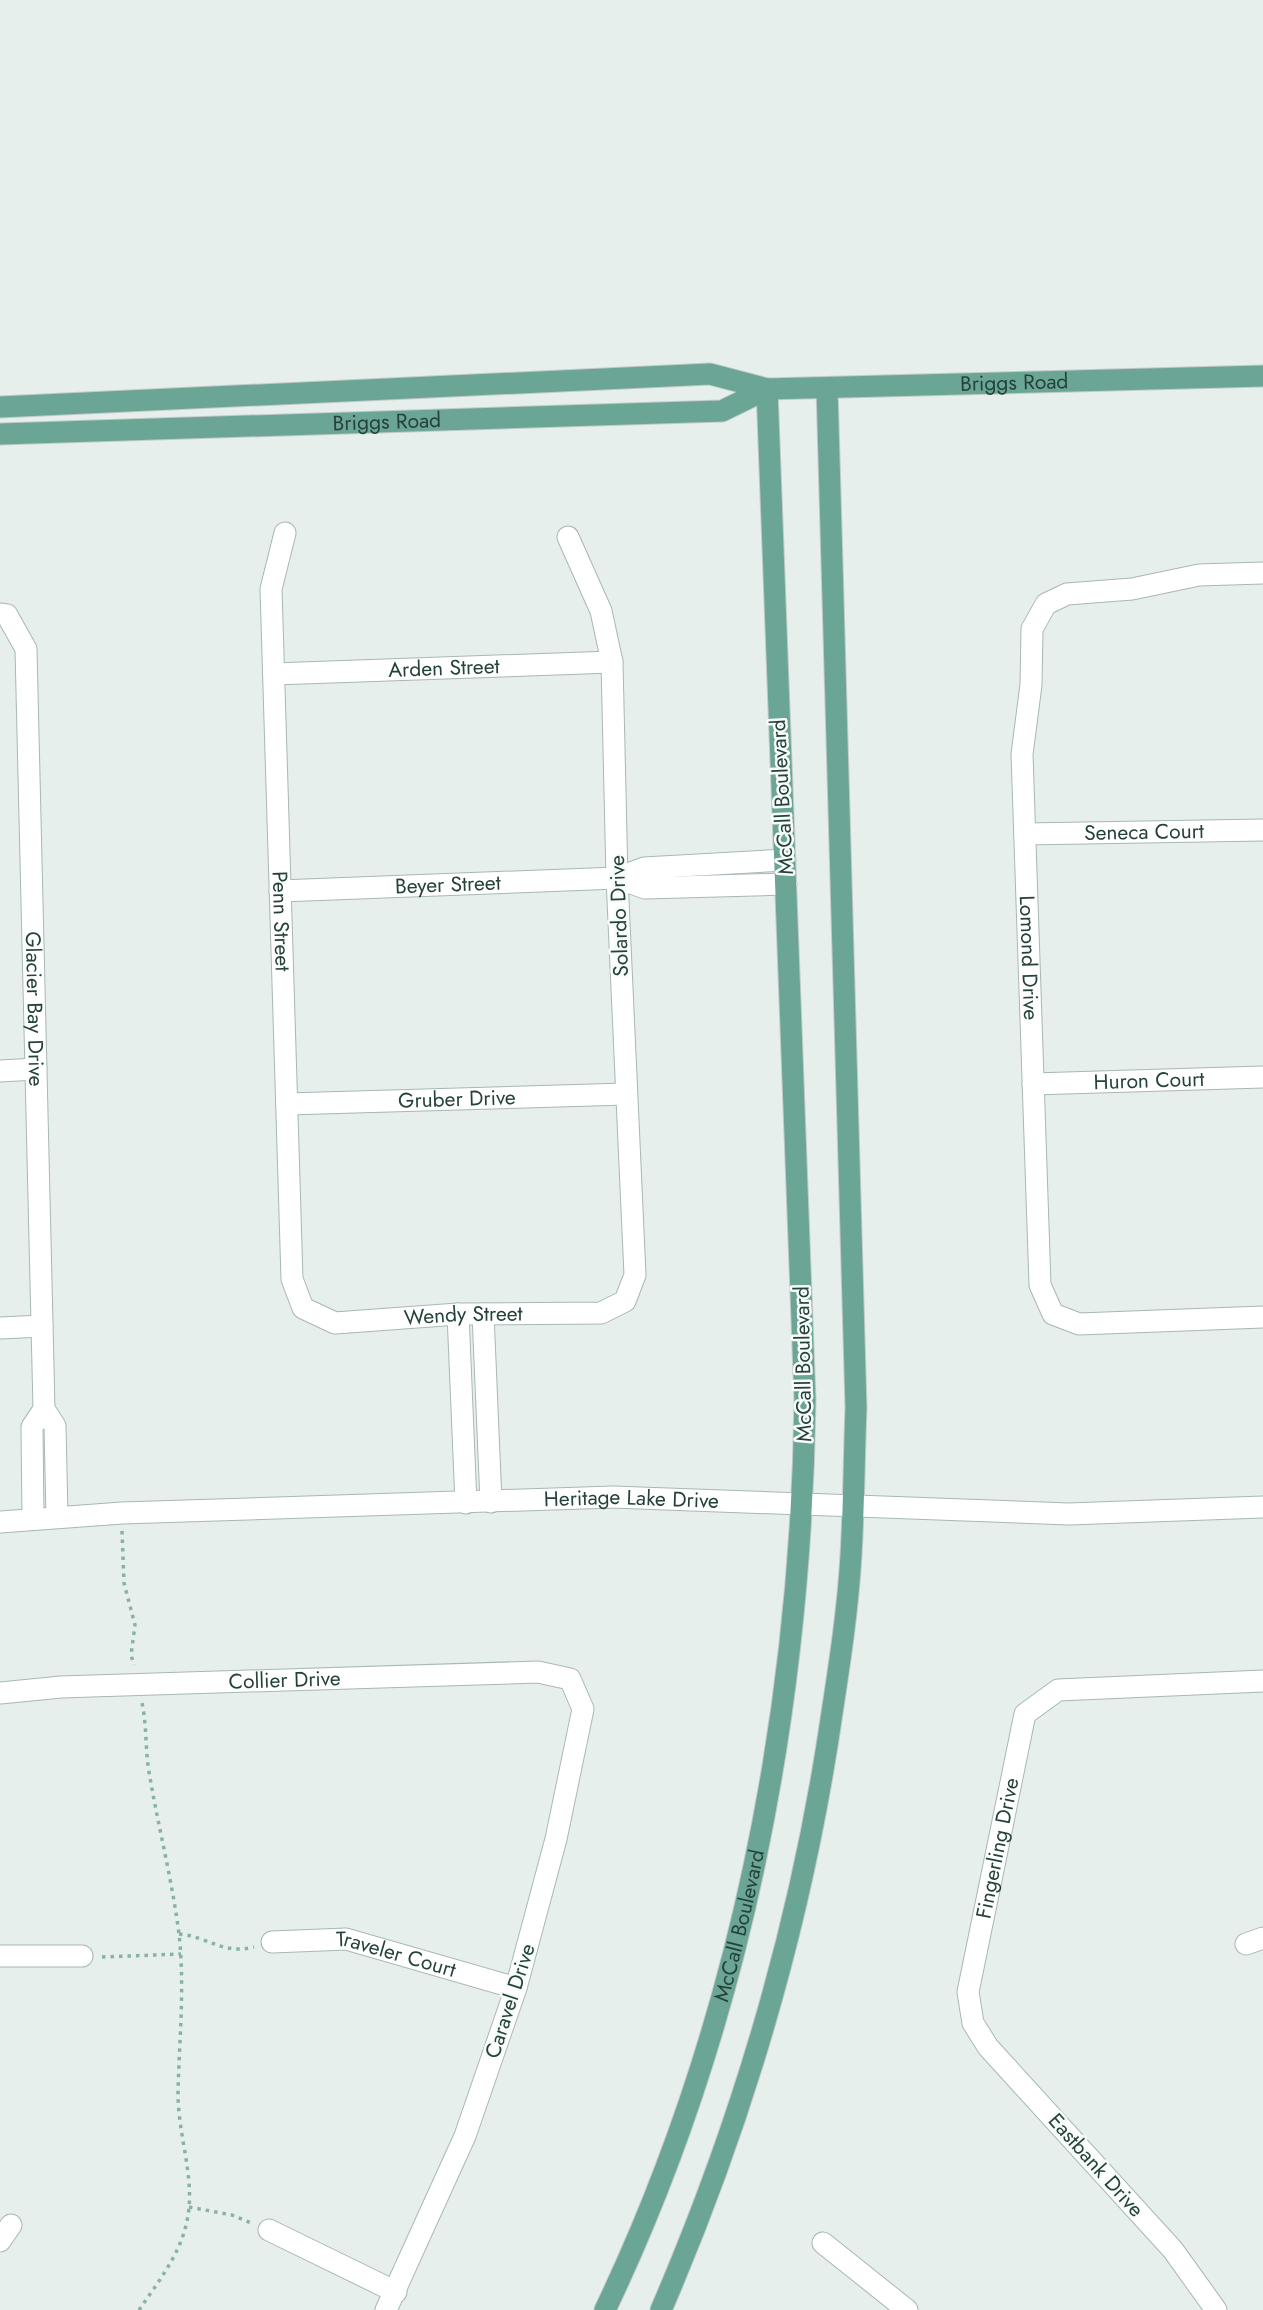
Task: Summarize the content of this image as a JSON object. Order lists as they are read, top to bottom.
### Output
{
  "streets": {
    "main road": ["Briggs Road", "McCall Boulevard"],
    "street": [
      "Arden Street",
      "Seneca Court",
      "Beyer Street",
      "Solardo Drive",
      "Penn Street",
      "Lomond Drive",
      "Glacier Bay Drive",
      "Huron Court",
      "Gruber Drive",
      "Wendy Street",
      "Heritage Lake Drive",
      "Collier Drive",
      "Fingerling Drive",
      "Traveler Court",
      "Caravel Drive",
      "Eastbank Drive"
    ]
  },
  "crossings": [
    ["Briggs Road", "McCall Boulevard"],
    ["Arden Street", "Solardo Drive"],
    ["Arden Street", "Penn Street"],
    ["McCall Boulevard", "Beyer Street"],
    ["McCall Boulevard", "Heritage Lake Drive"],
    ["Seneca Court", "Lomond Drive"],
    ["Beyer Street", "Solardo Drive"],
    ["Beyer Street", "Penn Street"],
    ["Solardo Drive", "Gruber Drive"],
    ["Solardo Drive", "Wendy Street"],
    ["Penn Street", "Gruber Drive"],
    ["Penn Street", "Wendy Street"],
    ["Lomond Drive", "Huron Court"],
    ["Glacier Bay Drive", "Heritage Lake Drive"],
    ["Collier Drive", "Caravel Drive"],
    ["Fingerling Drive", "Eastbank Drive"],
    ["Traveler Court", "Caravel Drive"]
  ]
}
